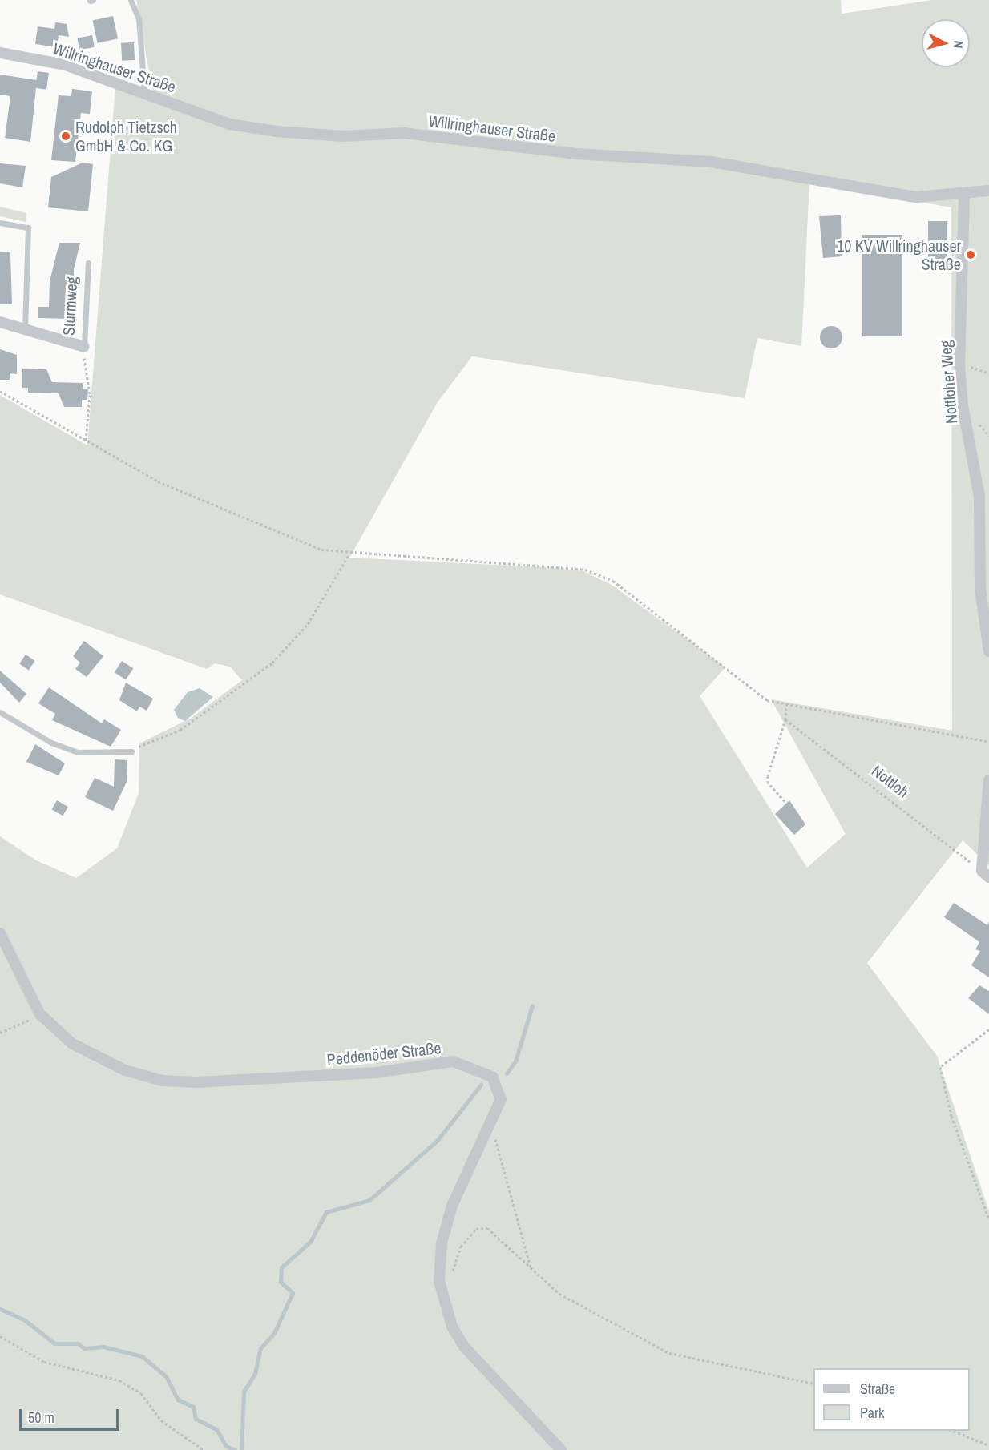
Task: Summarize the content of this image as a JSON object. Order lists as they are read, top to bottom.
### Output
{
  "streets": {
    "street": [
      "Willringhauser Straße",
      "Sturmweg",
      "Nottloher Weg",
      "Peddenöder Straße"
    ],
    "path": ["Nottloh"]
  },
  "crossings": [
    ["Willringhauser Straße", "Nottloher Weg"]
  ],
  "places": ["Rudolph Tietzsch GmbH & Co. KG", "10 KV Willringhauser Straße"],
  "legend": ["Straße", "Park"],
  "scale_bar": "50 m",
  "north": "right"
}
